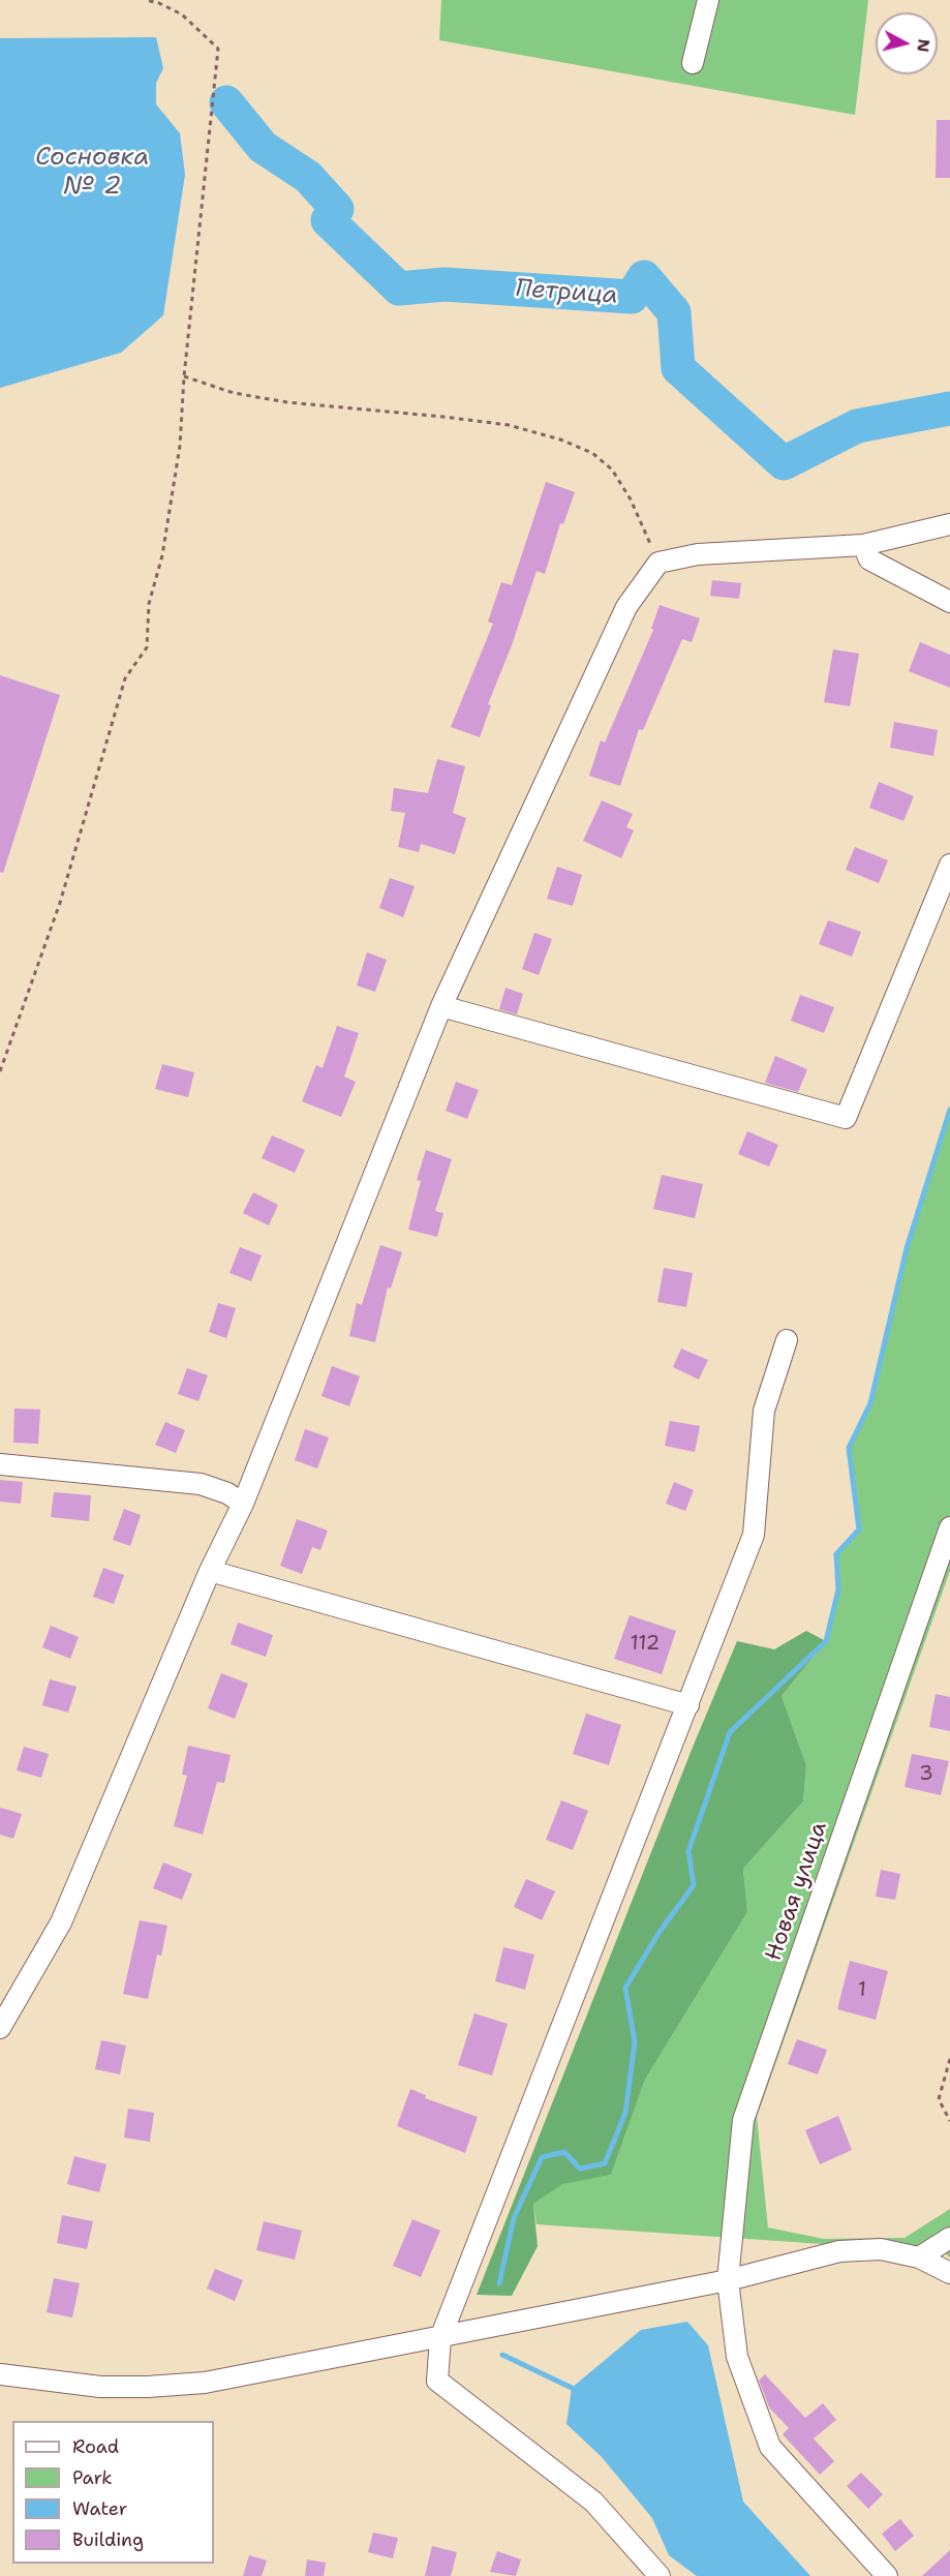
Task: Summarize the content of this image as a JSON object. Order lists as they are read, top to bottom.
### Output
{
  "streets": {
    "street": ["Новая улица"]
  },
  "water": ["Сосновка № 2", "Петрица"],
  "house_numbers": ["112", "3", "1"],
  "legend": [
    "Road",
    "Park",
    "Water",
    "Building"
  ],
  "north": "right"
}
